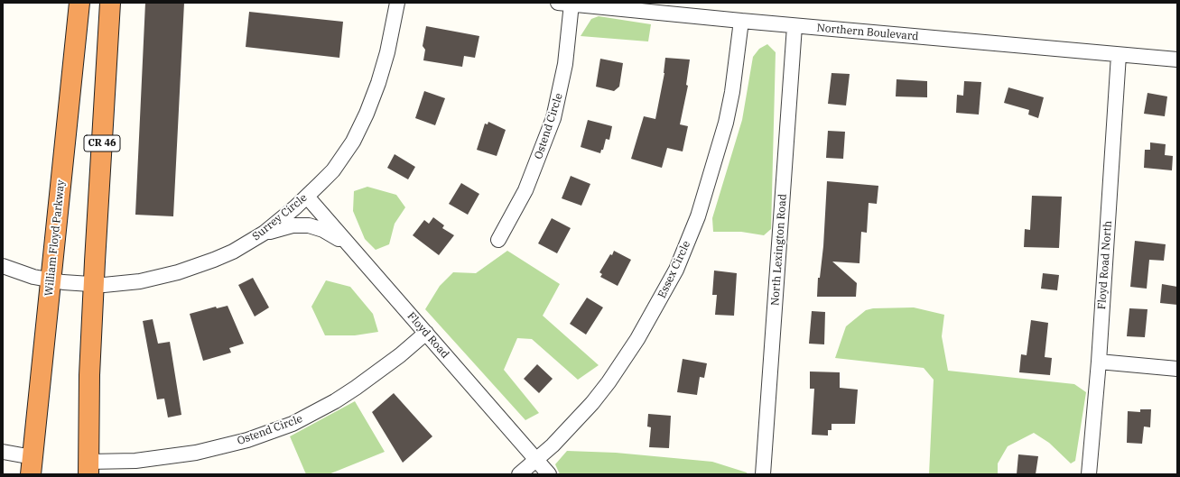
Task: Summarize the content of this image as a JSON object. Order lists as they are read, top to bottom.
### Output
{
  "streets": {
    "highway": ["CR 46", "William Floyd Parkway"],
    "street": [
      "Northern Boulevard",
      "Ostend Circle",
      "Surrey Circle",
      "North Lexington Road",
      "Floyd Road North",
      "Essex Circle",
      "Floyd Road"
    ]
  },
  "crossings": [
    ["Northern Boulevard", "Ostend Circle"],
    ["Northern Boulevard", "North Lexington Road"],
    ["Northern Boulevard", "Floyd Road North"],
    ["Northern Boulevard", "Essex Circle"],
    ["Ostend Circle", "CR 46"],
    ["Ostend Circle", "Floyd Road"],
    ["CR 46", "Surrey Circle"],
    ["Surrey Circle", "William Floyd Parkway"],
    ["Surrey Circle", "Floyd Road"],
    ["Essex Circle", "Floyd Road"]
  ]
}
